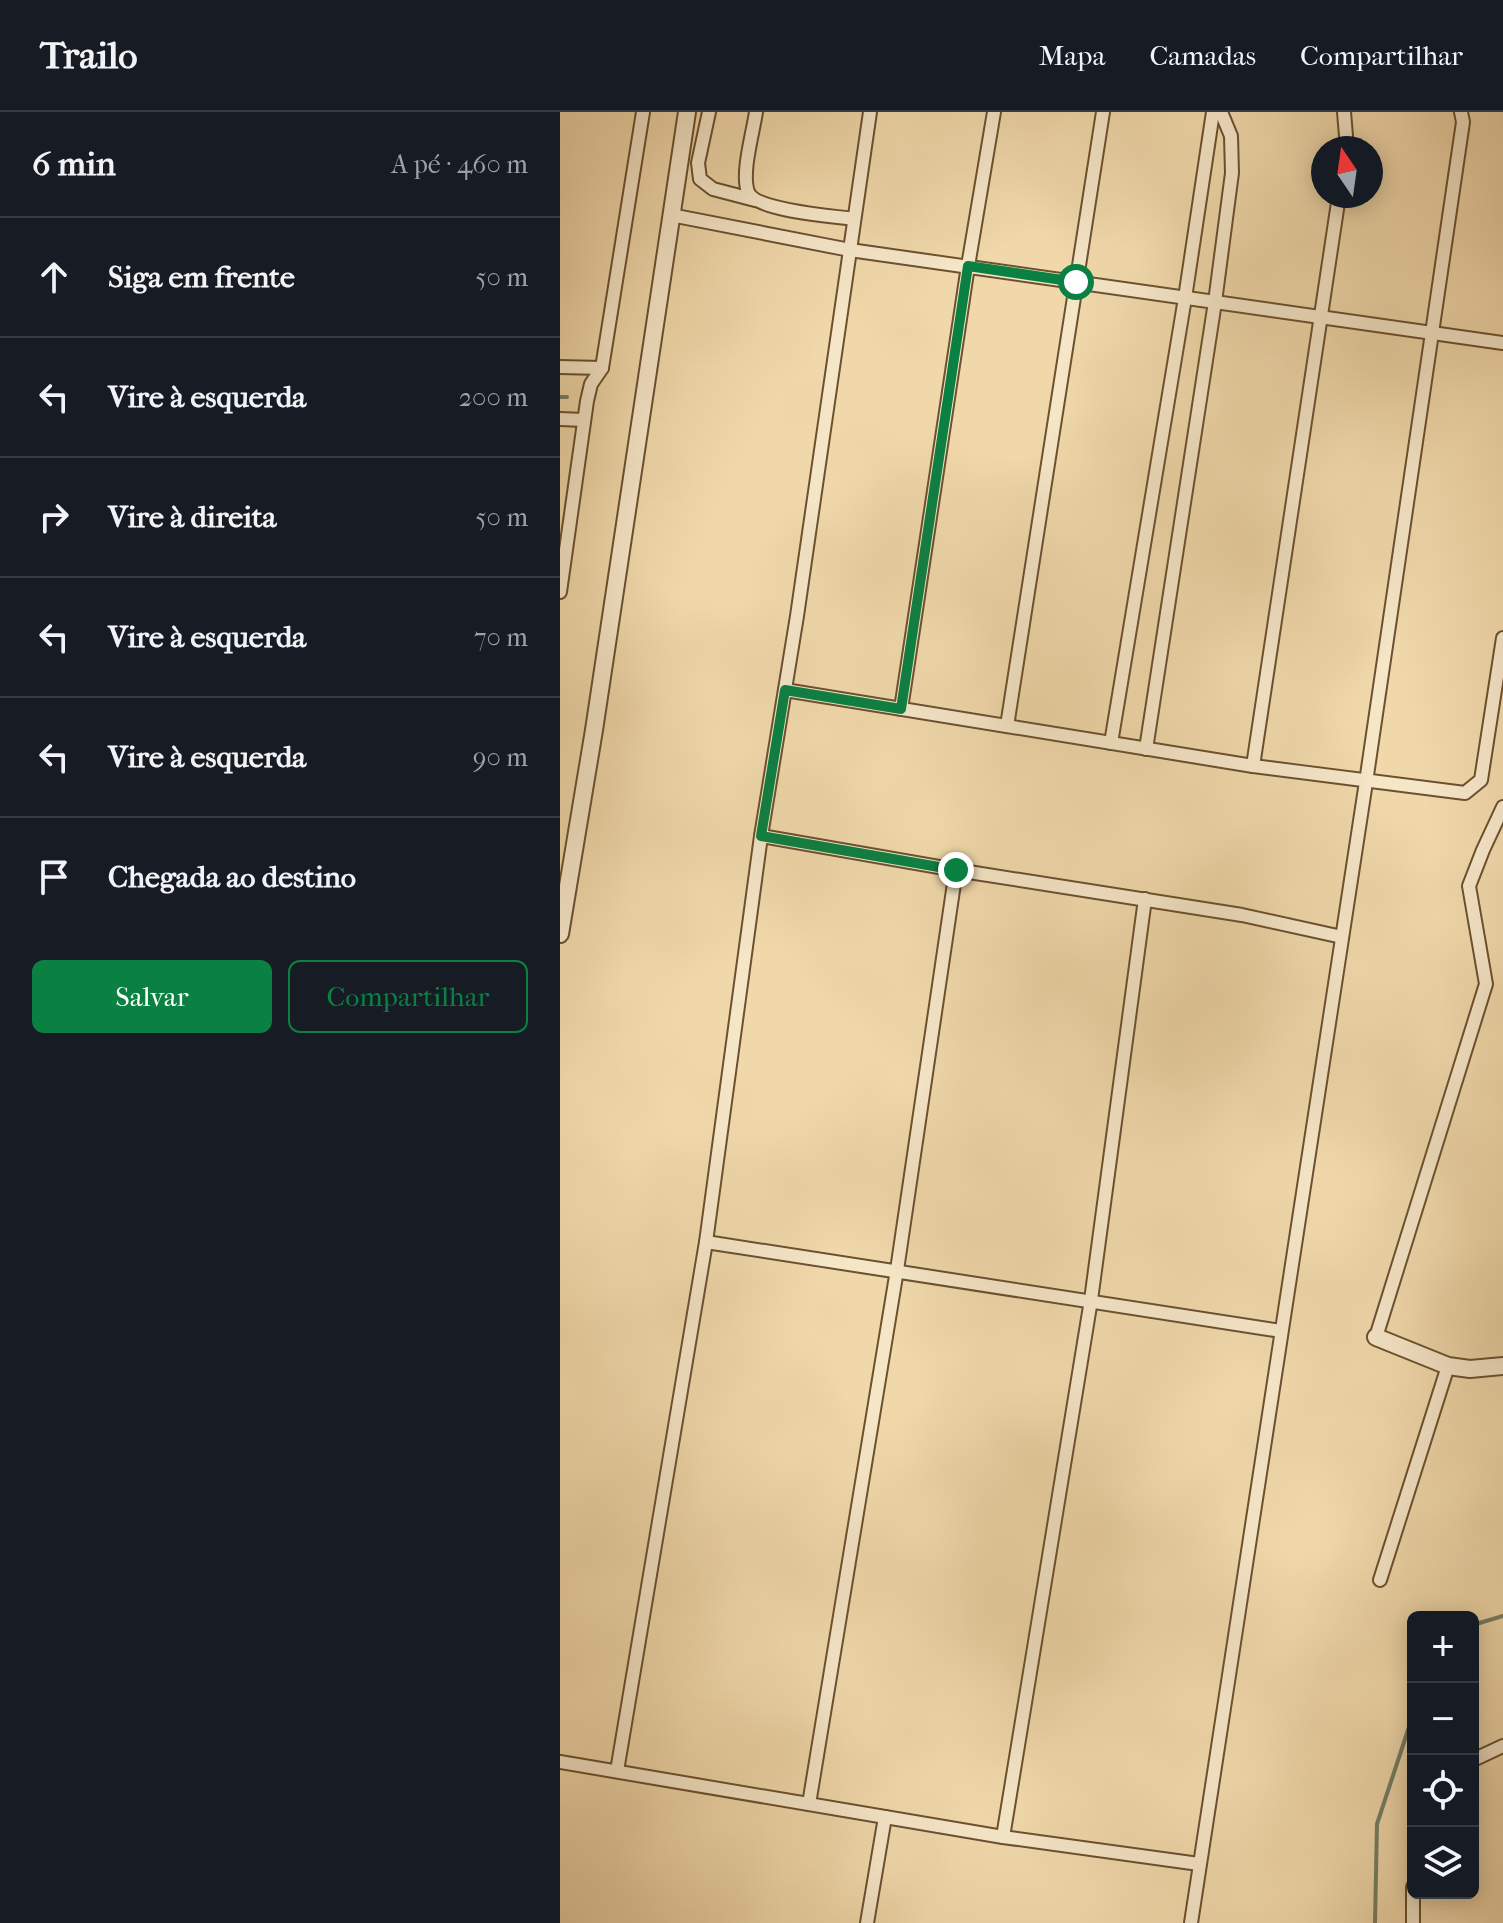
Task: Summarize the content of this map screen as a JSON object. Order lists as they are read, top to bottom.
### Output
{
  "north": "top",
  "page": {
    "header": "Trailo",
    "nav": ["Mapa", "Camadas", "Compartilhar"],
    "heading": ["6 min", "A pé · 460 m"],
    "list": [
      ["Siga em frente", "50 m"],
      ["Vire à esquerda", "200 m"],
      ["Vire à direita", "50 m"],
      ["Vire à esquerda", "70 m"],
      ["Vire à esquerda", "90 m"],
      "Chegada ao destino"
    ],
    "buttons": ["Salvar", "Compartilhar"],
    "map_buttons": ["+", "−"]
  }
}
